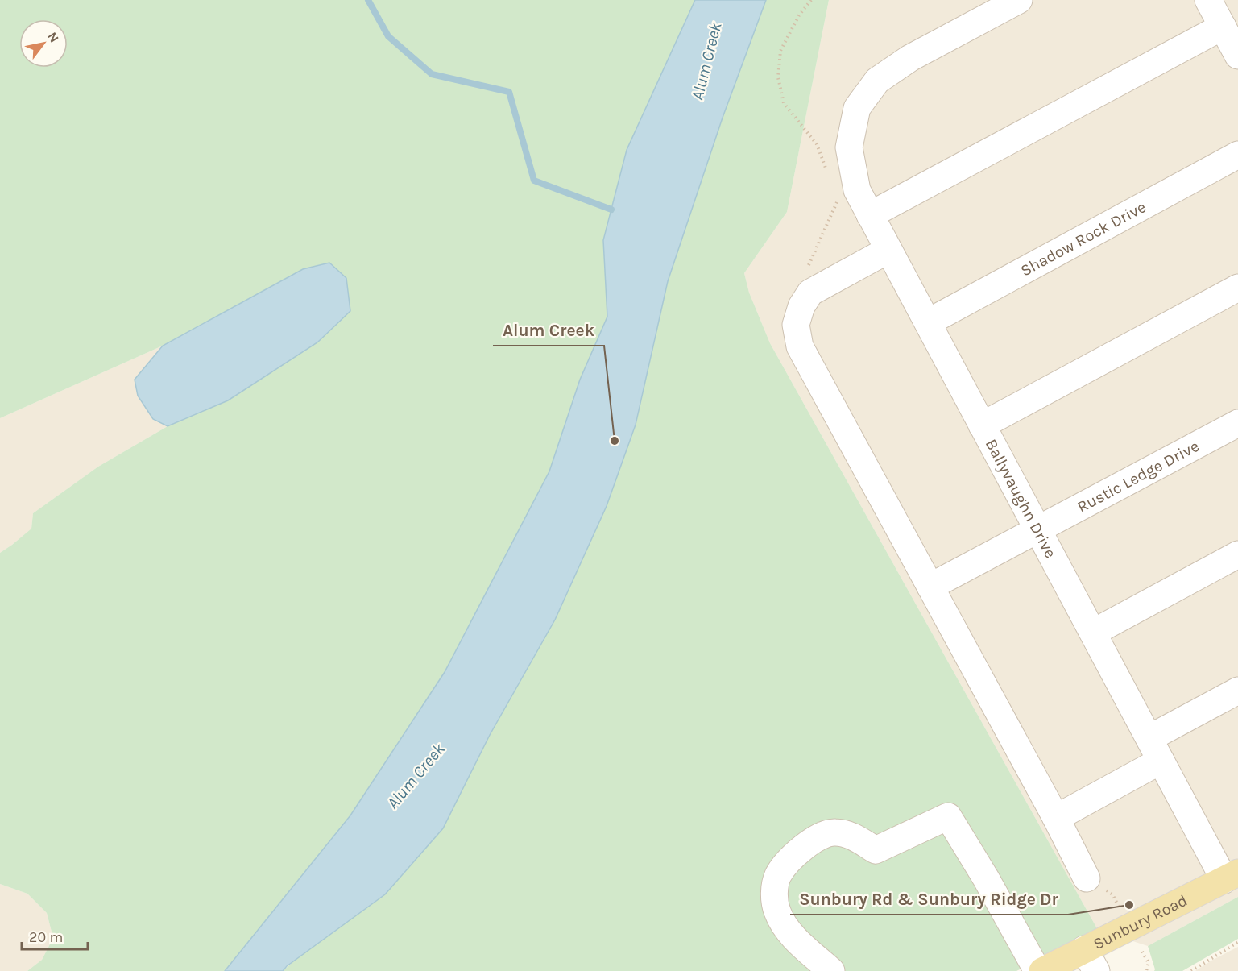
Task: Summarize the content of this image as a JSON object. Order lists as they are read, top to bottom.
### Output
{
  "streets": {
    "main road": ["Sunbury Road"],
    "street": ["Shadow Rock Drive", "Rustic Ledge Drive", "Ballyvaughn Drive"]
  },
  "crossings": [
    ["Shadow Rock Drive", "Ballyvaughn Drive"],
    ["Rustic Ledge Drive", "Ballyvaughn Drive"],
    ["Ballyvaughn Drive", "Sunbury Road"]
  ],
  "water": ["Alum Creek"],
  "places": ["Alum Creek", "Sunbury Rd & Sunbury Ridge Dr"],
  "scale_bar": "20 m",
  "north": "top right"
}
